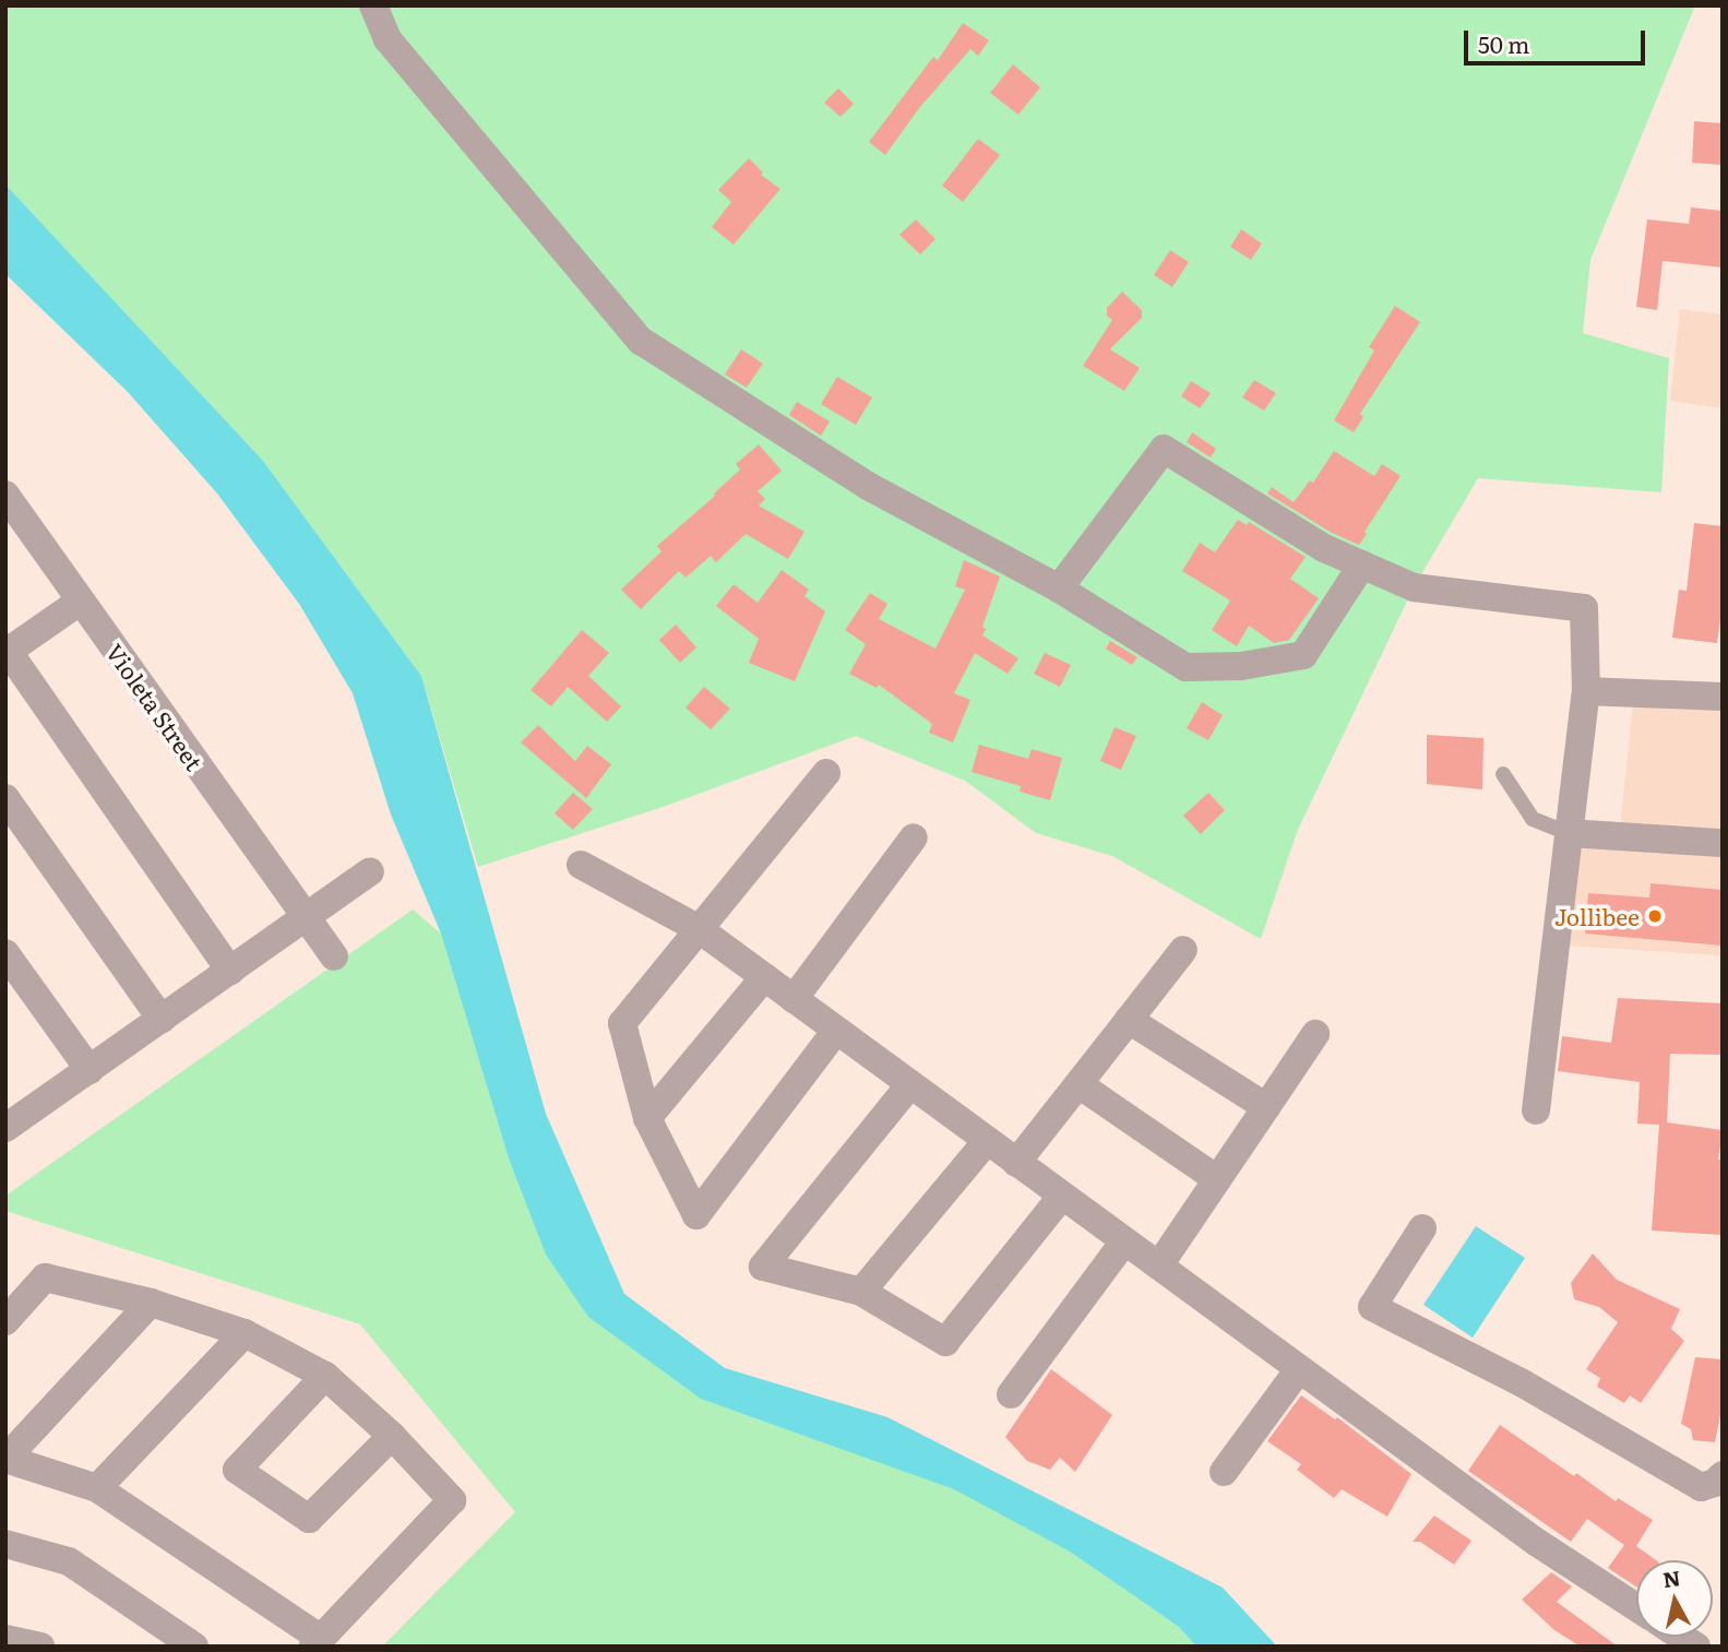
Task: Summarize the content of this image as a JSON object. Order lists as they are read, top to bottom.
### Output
{
  "streets": {
    "street": ["Violeta Street"]
  },
  "places": ["Jollibee"],
  "scale_bar": "50 m",
  "north": "top"
}
